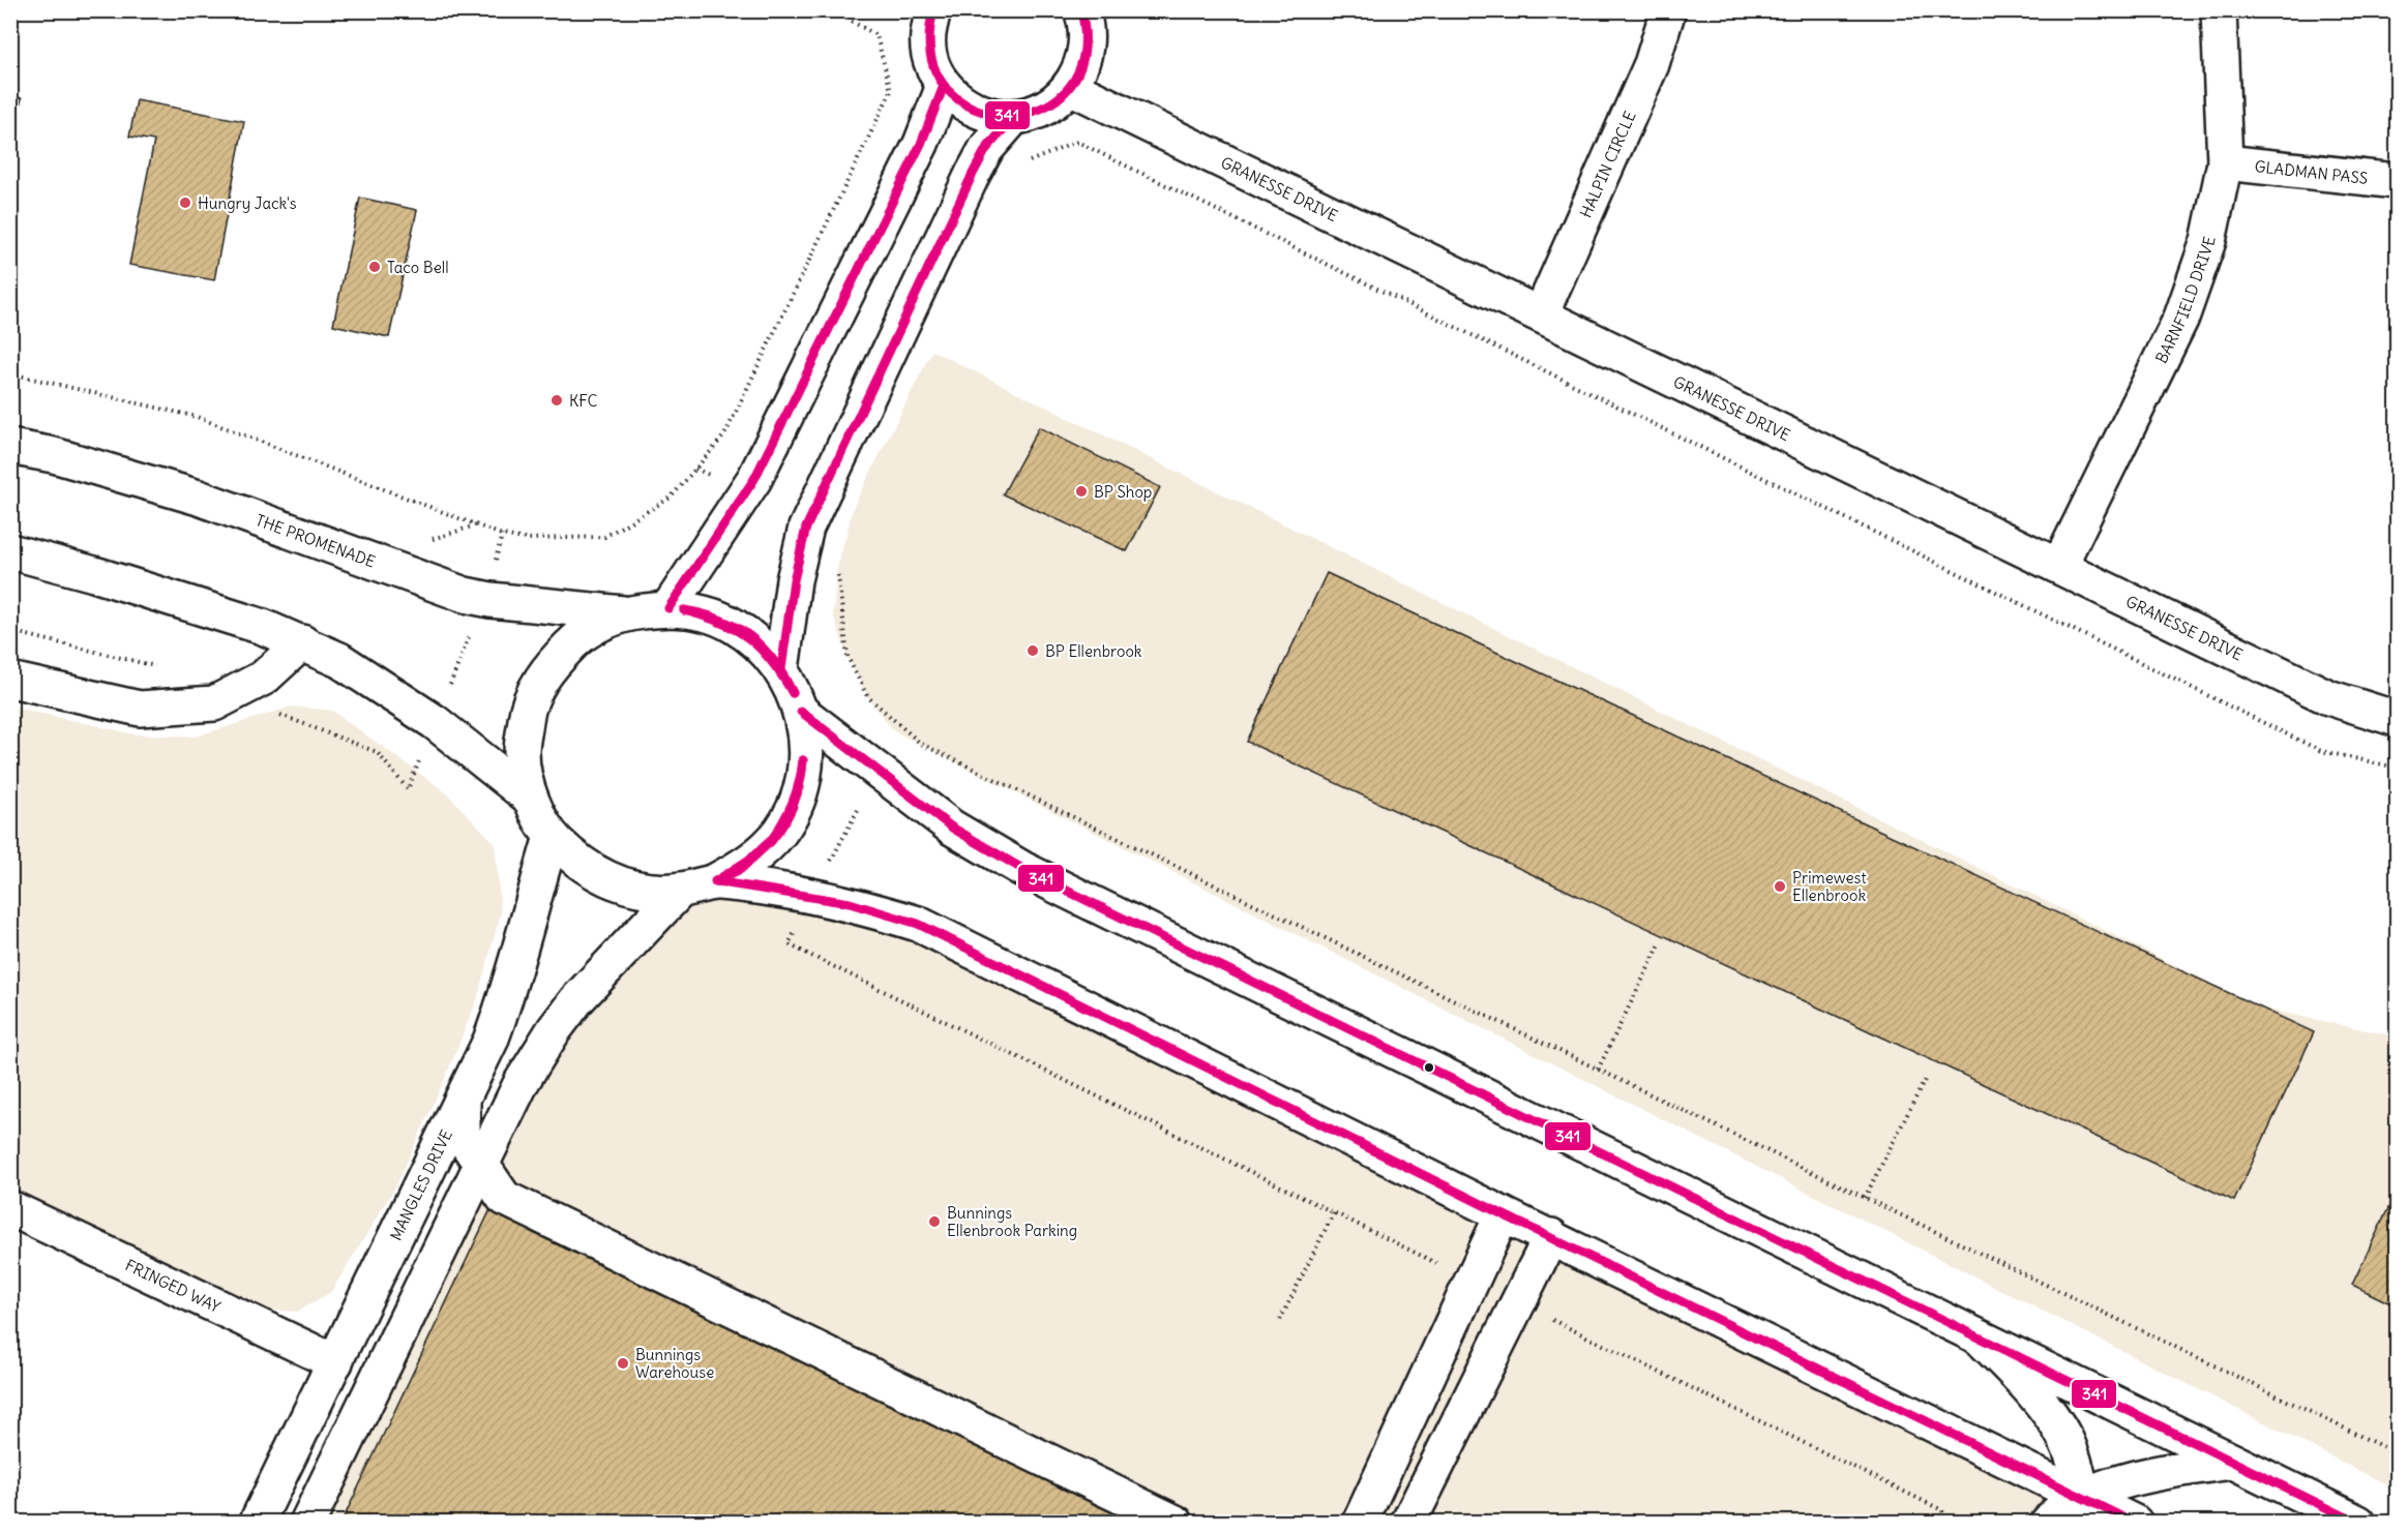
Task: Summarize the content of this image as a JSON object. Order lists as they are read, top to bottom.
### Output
{
  "streets": {
    "street": [
      "HALPIN CIRCLE",
      "GLADMAN PASS",
      "GRANESSE DRIVE",
      "BARNFIELD DRIVE",
      "THE PROMENADE",
      "MANGLES DRIVE",
      "FRINGED WAY"
    ]
  },
  "crossings": [
    ["HALPIN CIRCLE", "GRANESSE DRIVE"],
    ["GLADMAN PASS", "BARNFIELD DRIVE"],
    ["GRANESSE DRIVE", "BARNFIELD DRIVE"],
    ["MANGLES DRIVE", "FRINGED WAY"]
  ],
  "places": [
    "Hungry Jack's",
    "Taco Bell",
    "KFC",
    "BP Shop",
    "BP Ellenbrook",
    "Primewest Ellenbrook",
    "Bunnings Ellenbrook Parking",
    "Bunnings Warehouse"
  ],
  "lines": ["transit line 341"]
}
